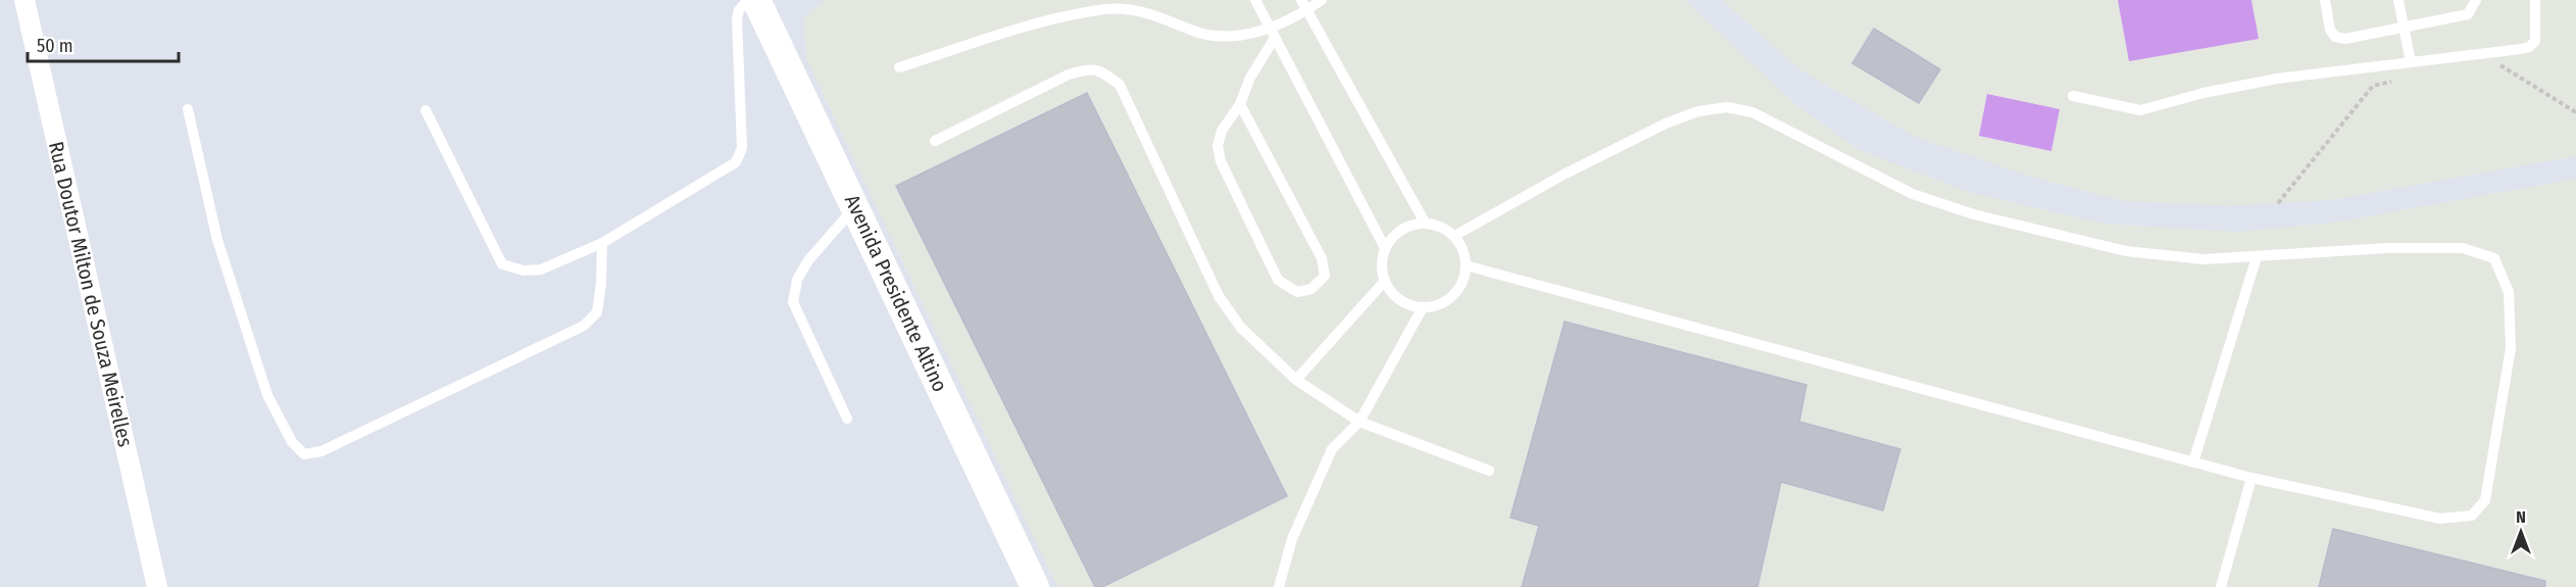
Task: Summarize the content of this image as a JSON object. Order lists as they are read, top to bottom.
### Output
{
  "streets": {
    "main road": ["Avenida Presidente Altino"],
    "street": ["Rua Doutor Milton de Souza Meirelles"]
  },
  "scale_bar": "50 m",
  "north": "top"
}
